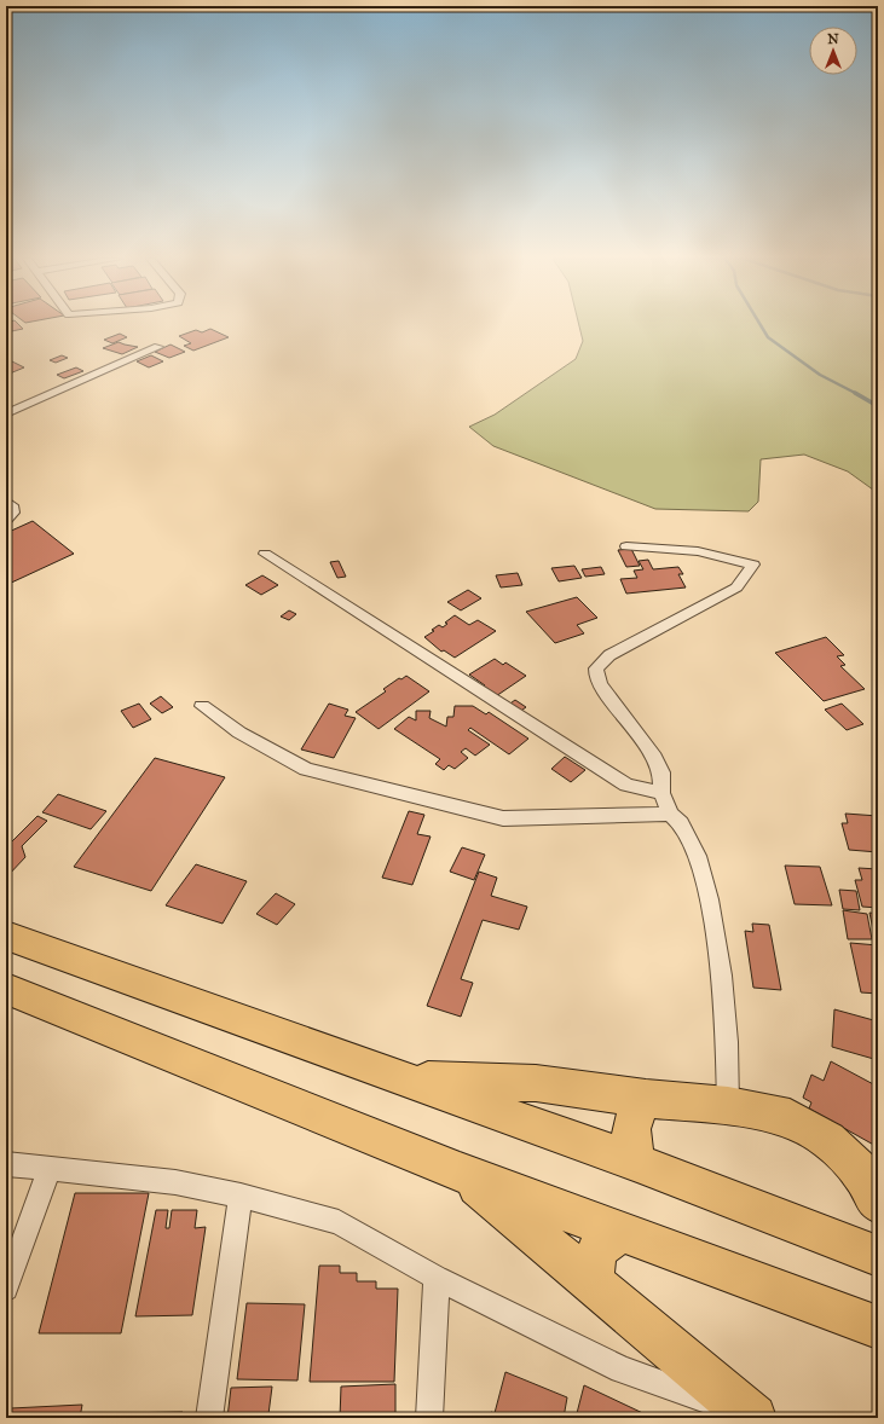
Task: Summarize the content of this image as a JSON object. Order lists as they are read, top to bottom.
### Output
{
  "north": "top"
}
